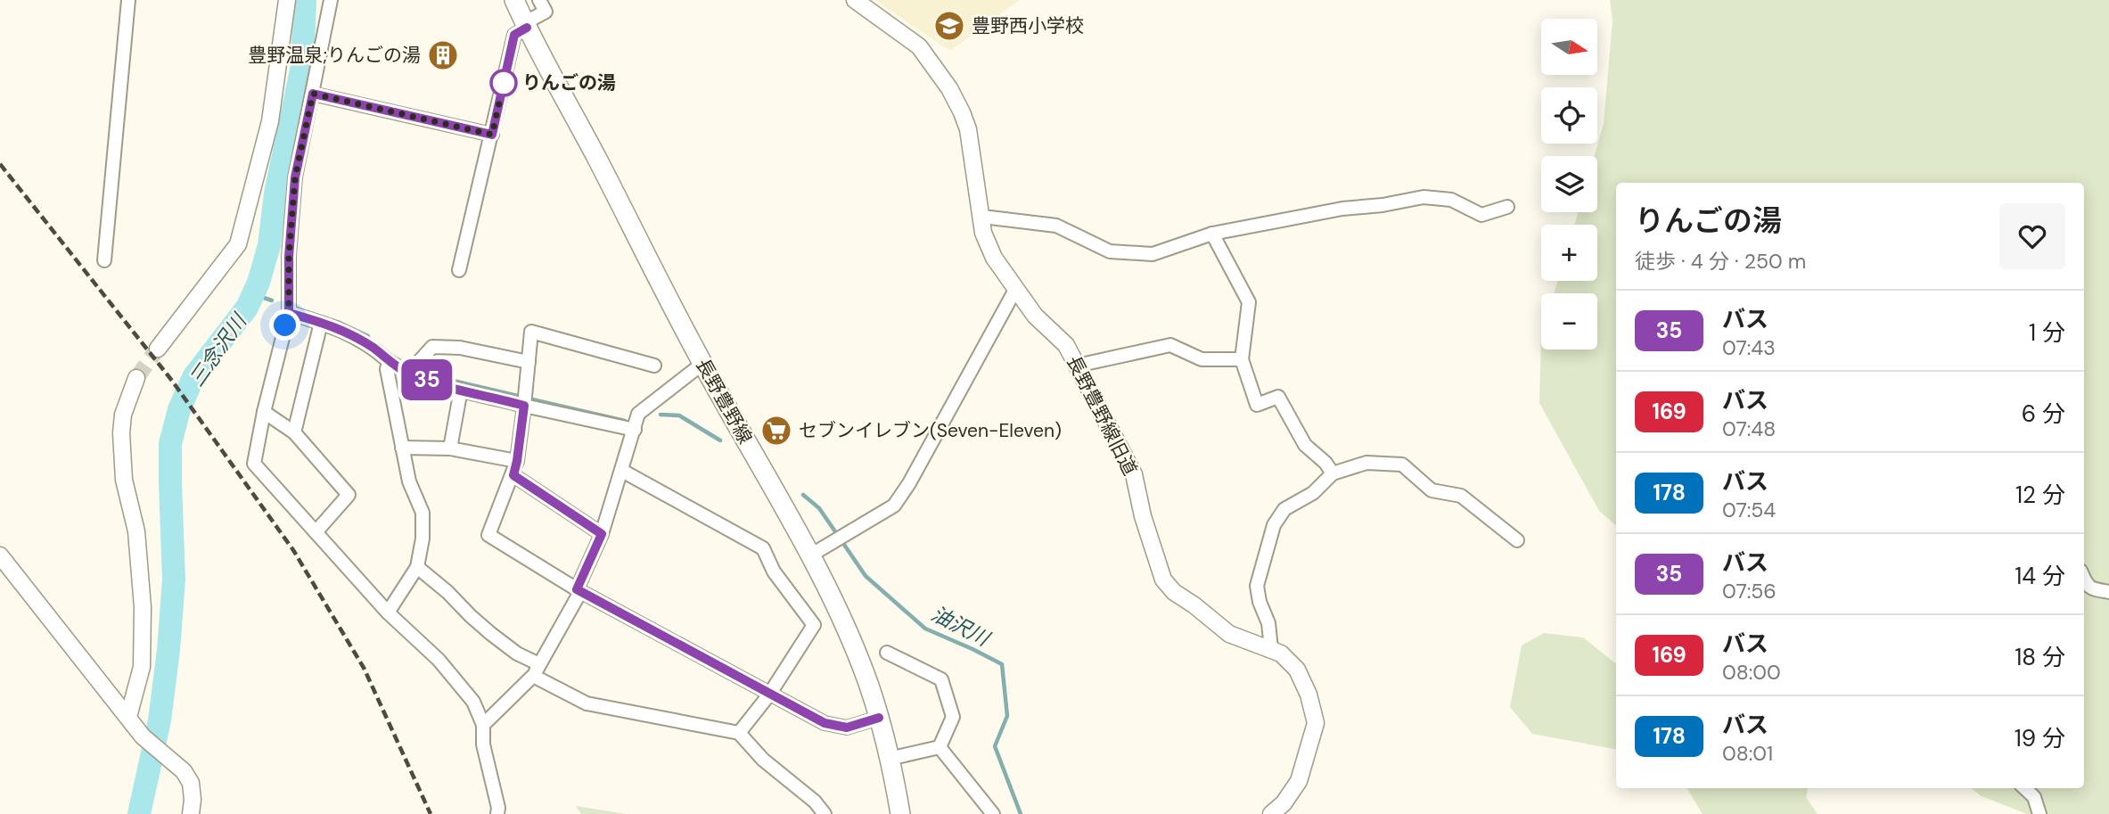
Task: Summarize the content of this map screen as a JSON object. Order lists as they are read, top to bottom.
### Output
{
  "streets": {
    "main road": ["長野豊野線"],
    "street": ["長野豊野線旧道"]
  },
  "water": ["三念沢川", "油沢川"],
  "places": {
    "school or university": ["豊野西小学校"],
    "building": ["豊野温泉;りんごの湯"],
    "other": ["りんごの湯"],
    "supermarket": ["セブンイレブン(Seven-Eleven)"]
  },
  "lines": ["bus line 35"],
  "north": "right",
  "page": {
    "on_map": "35",
    "map_buttons": ["+", "−"],
    "heading": ["りんごの湯", "徒歩 · 4 分 · 250 m"],
    "list": [
      {
        "mark": "35",
        "name": "バス",
        "note": "07:43",
        "value": "1 分"
      },
      {
        "mark": "169",
        "name": "バス",
        "note": "07:48",
        "value": "6 分"
      },
      {
        "mark": "178",
        "name": "バス",
        "note": "07:54",
        "value": "12 分"
      },
      {
        "mark": "35",
        "name": "バス",
        "note": "07:56",
        "value": "14 分"
      },
      {
        "mark": "169",
        "name": "バス",
        "note": "08:00",
        "value": "18 分"
      },
      {
        "mark": "178",
        "name": "バス",
        "note": "08:01",
        "value": "19 分"
      }
    ]
  }
}
